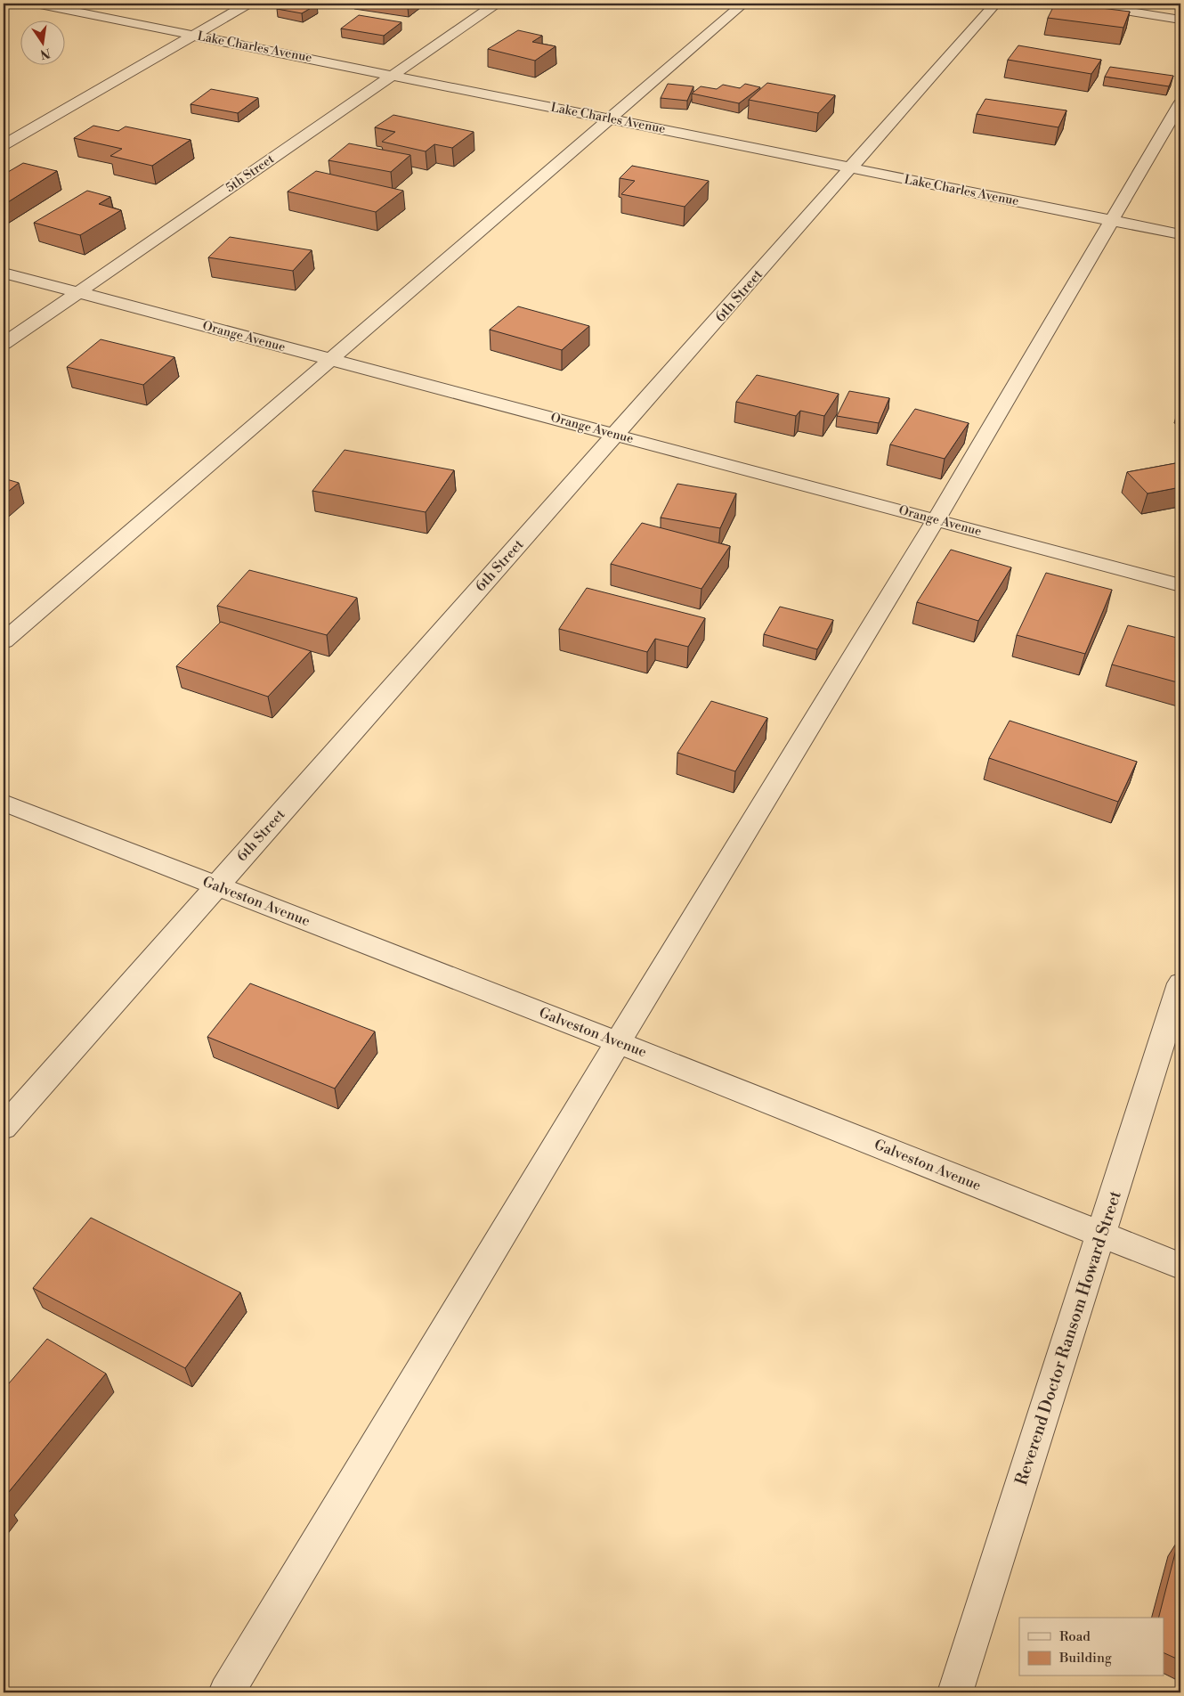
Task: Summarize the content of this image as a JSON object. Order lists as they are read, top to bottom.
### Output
{
  "streets": {
    "street": [
      "Lake Charles Avenue",
      "5th Street",
      "6th Street",
      "Orange Avenue",
      "Galveston Avenue",
      "Reverend Doctor Ransom Howard Street"
    ]
  },
  "crossings": [
    ["Lake Charles Avenue", "5th Street"],
    ["Lake Charles Avenue", "6th Street"],
    ["5th Street", "Orange Avenue"],
    ["6th Street", "Orange Avenue"],
    ["6th Street", "Galveston Avenue"],
    ["Galveston Avenue", "Reverend Doctor Ransom Howard Street"]
  ],
  "legend": ["Road", "Building"],
  "north": "bottom"
}
